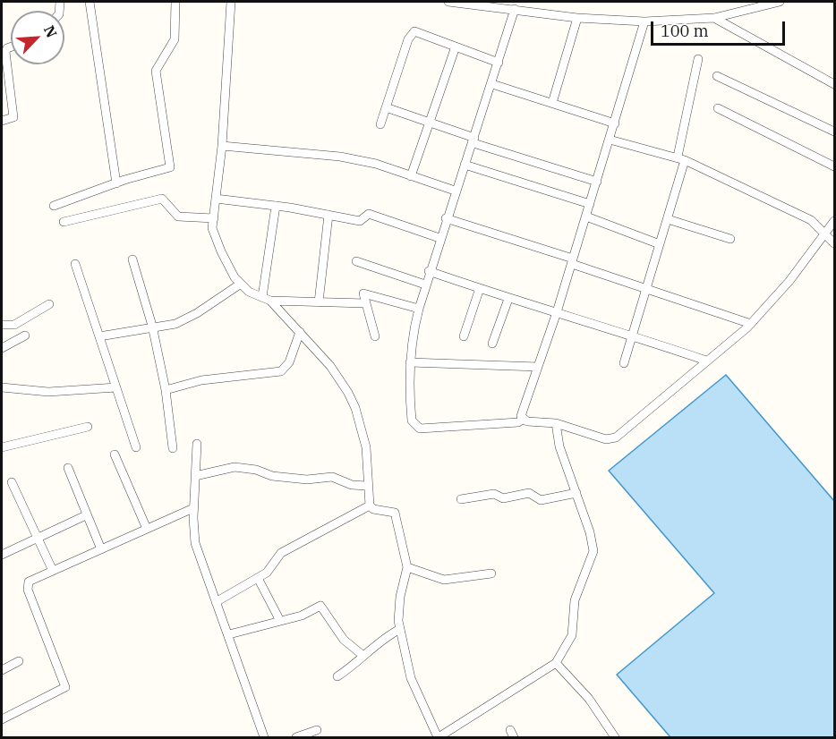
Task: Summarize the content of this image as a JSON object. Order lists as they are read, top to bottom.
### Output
{
  "scale_bar": "100 m",
  "north": "top right"
}
